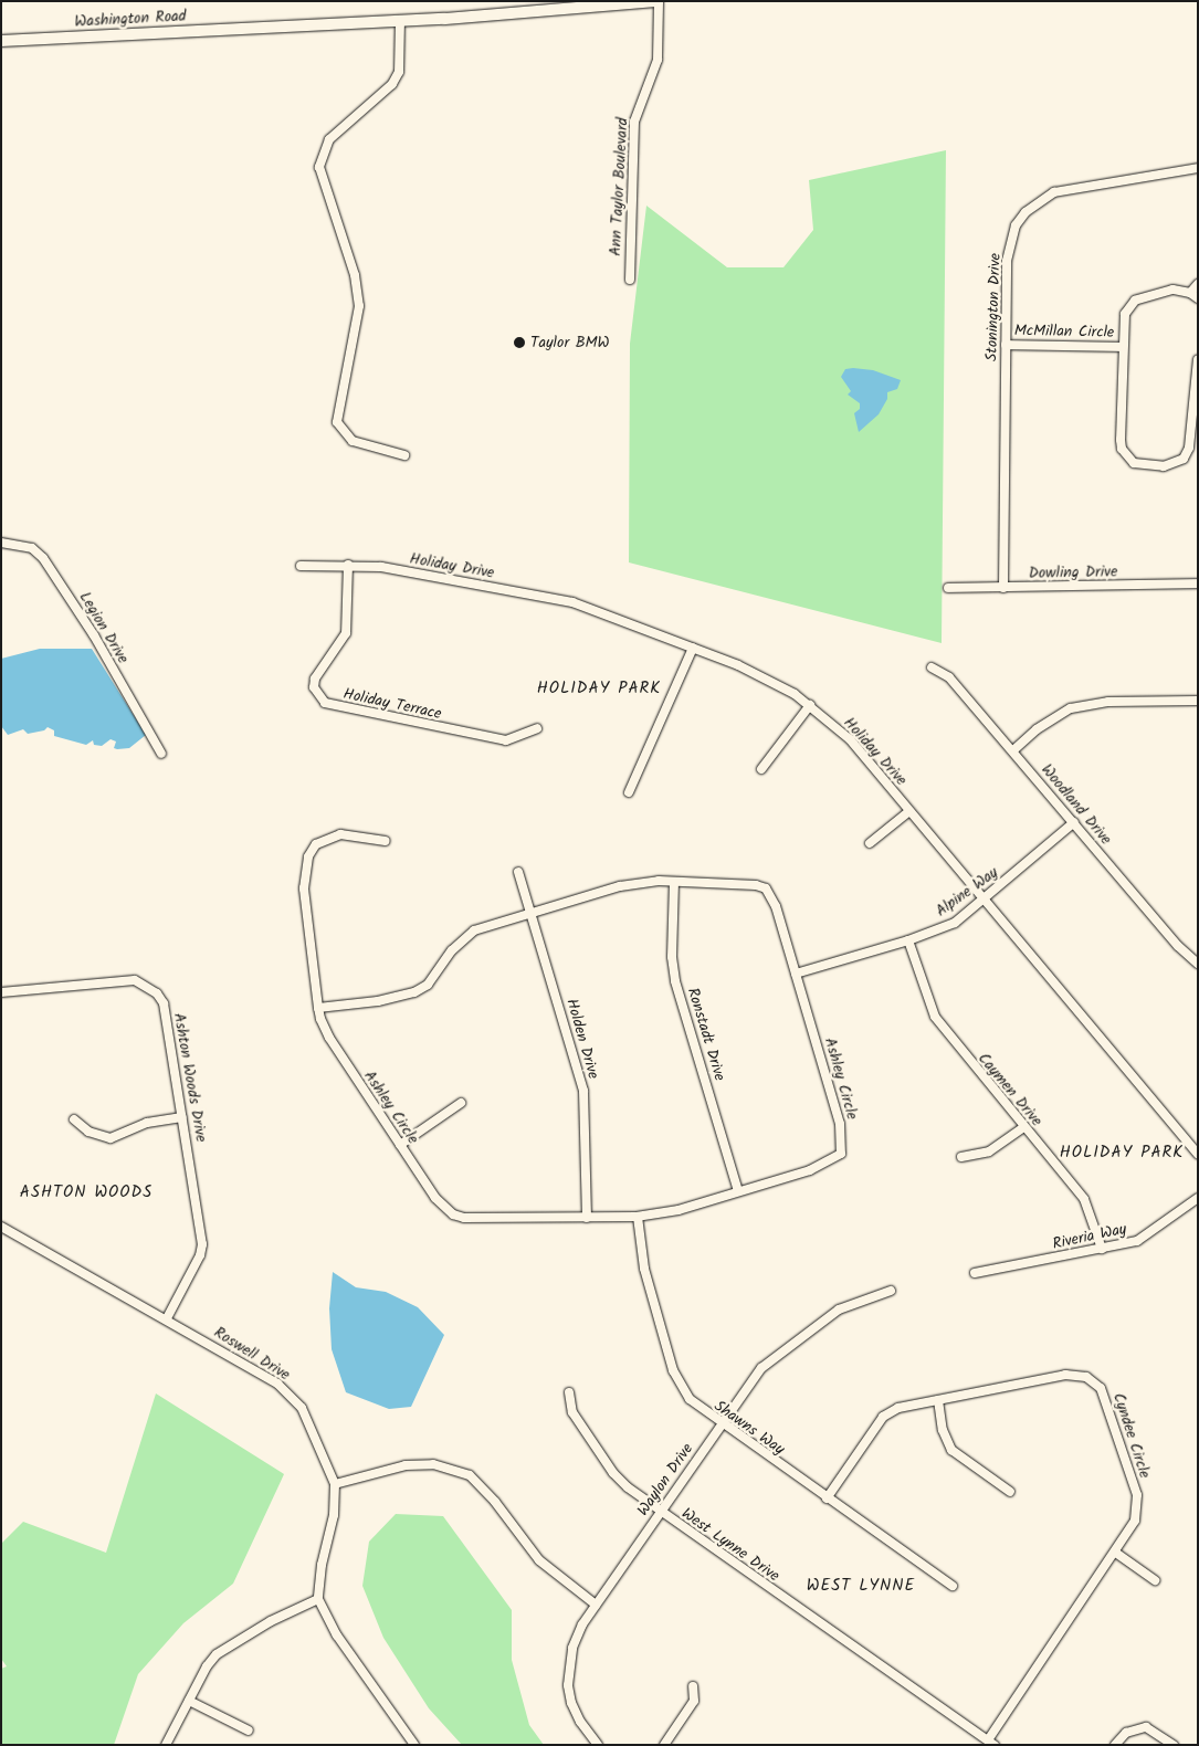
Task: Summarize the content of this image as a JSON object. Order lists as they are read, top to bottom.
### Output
{
  "streets": {
    "main road": ["Washington Road"],
    "street": [
      "Ann Taylor Boulevard",
      "Stonington Drive",
      "McMillan Circle",
      "Holiday Drive",
      "Dowling Drive",
      "Legion Drive",
      "Holiday Terrace",
      "Woodland Drive",
      "Alpine Way",
      "Ronstadt Drive",
      "Holden Drive",
      "Ashton Woods Drive",
      "Ashley Circle",
      "Caymen Drive",
      "Riveria Way",
      "Roswell Drive",
      "Shawns Way",
      "Cyndee Circle",
      "Waylon Drive",
      "West Lynne Drive"
    ]
  },
  "crossings": [
    ["Washington Road", "Ann Taylor Boulevard"],
    ["Stonington Drive", "McMillan Circle"],
    ["Stonington Drive", "Dowling Drive"],
    ["Holiday Drive", "Holiday Terrace"],
    ["Holiday Drive", "Alpine Way"],
    ["Woodland Drive", "Alpine Way"],
    ["Alpine Way", "Ashley Circle"],
    ["Alpine Way", "Caymen Drive"],
    ["Ronstadt Drive", "Ashley Circle"],
    ["Holden Drive", "Ashley Circle"],
    ["Ashton Woods Drive", "Roswell Drive"],
    ["Ashley Circle", "Shawns Way"],
    ["Caymen Drive", "Riveria Way"],
    ["Shawns Way", "Cyndee Circle"],
    ["Shawns Way", "Waylon Drive"],
    ["Cyndee Circle", "West Lynne Drive"],
    ["Waylon Drive", "West Lynne Drive"]
  ],
  "districts": [
    "HOLIDAY PARK",
    "HOLIDAY PARK",
    "ASHTON WOODS",
    "WEST LYNNE"
  ],
  "places": ["Taylor BMW"]
}
